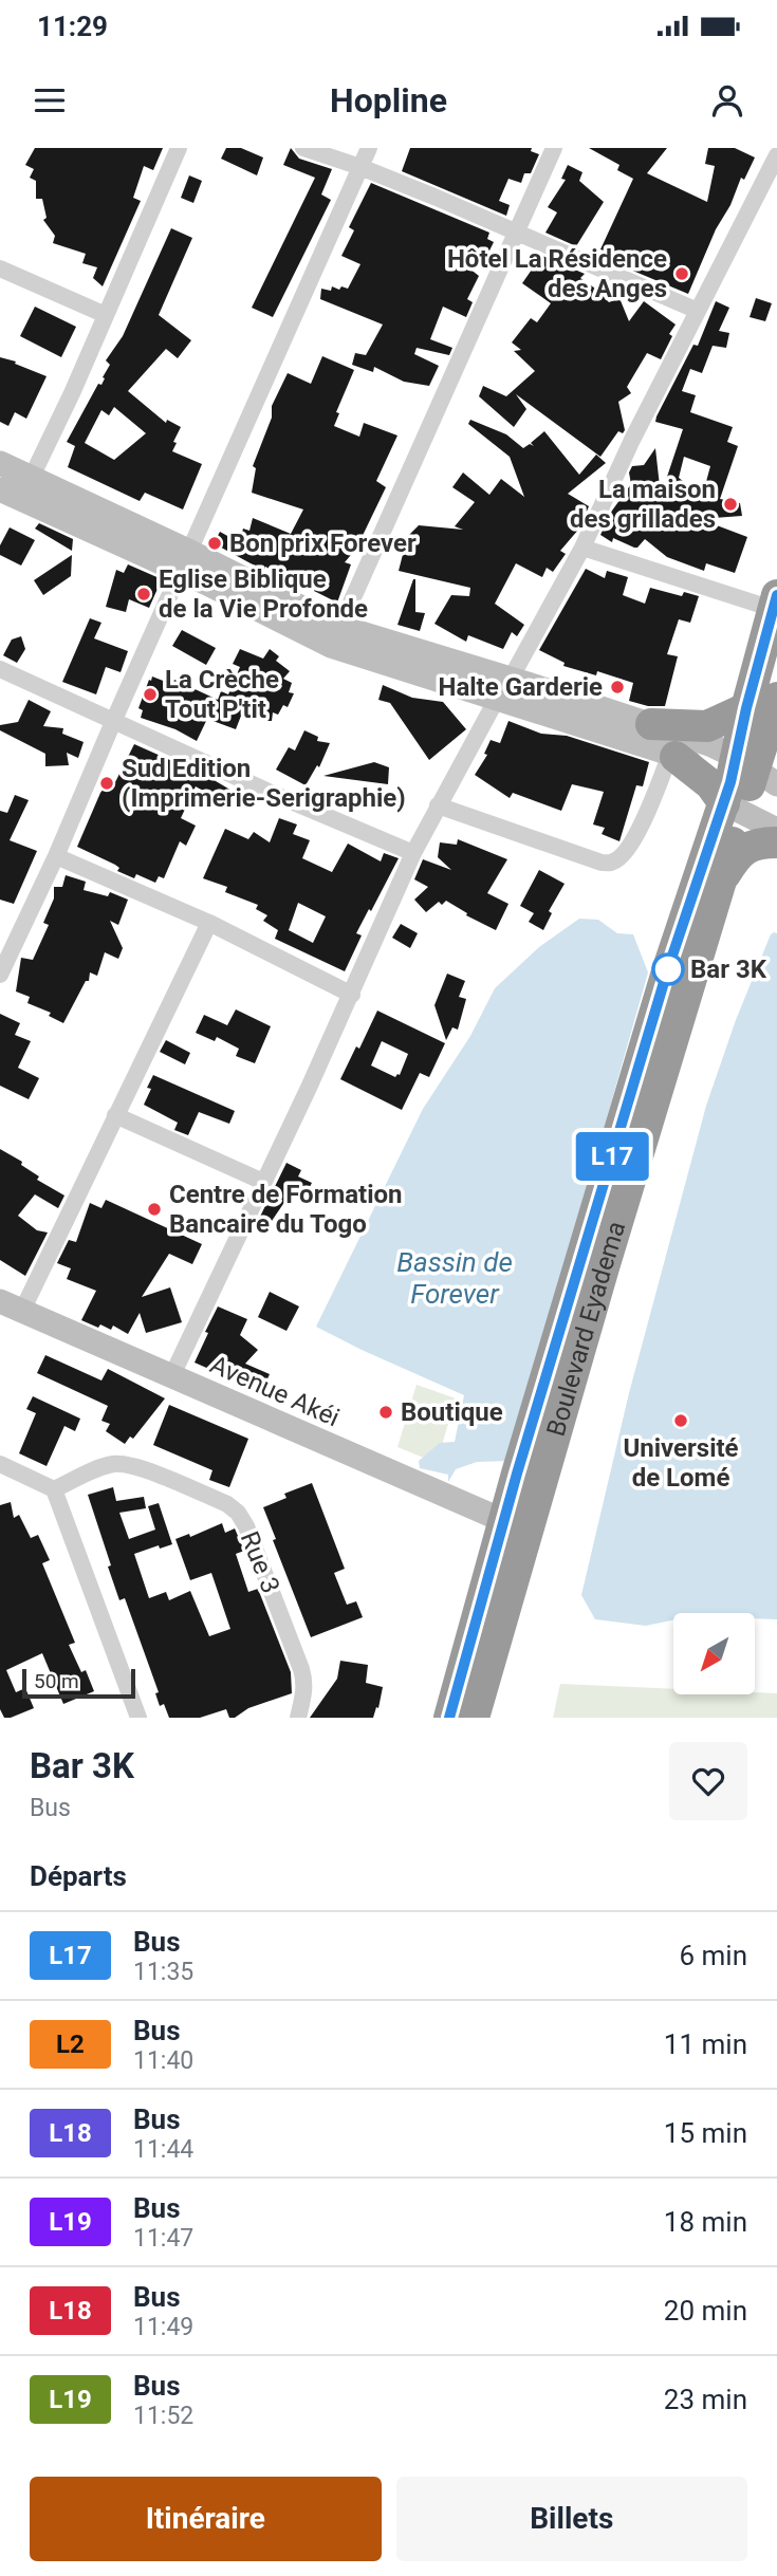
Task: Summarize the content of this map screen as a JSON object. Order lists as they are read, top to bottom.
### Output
{
  "streets": {
    "highway": ["Boulevard Eyadema"],
    "main road": ["Avenue Akéi"],
    "street": ["Rue 3"]
  },
  "crossings": [
    ["Boulevard Eyadema", "Avenue Akéi"]
  ],
  "water": ["Bassin de Forever"],
  "places": [
    "Hôtel La Résidence des Anges",
    "La maison des grillades",
    "Bon prix Forever",
    "Eglise Biblique de la Vie Profonde",
    "Halte Garderie",
    "La Crèche Tout P'tit",
    "Sud Edition (Imprimerie-Serigraphie)",
    "Bar 3K",
    "Centre de Formation Bancaire du Togo",
    "Boutique",
    "Université de Lomé"
  ],
  "lines": ["bus line L17"],
  "scale_bar": "50 m",
  "north": "bottom left",
  "page": {
    "status": "11:29",
    "header": "Hopline",
    "on_map": "L17",
    "scale": "50 m",
    "heading": [
      ["Bar 3K", "Bus"],
      "Départs"
    ],
    "list": [
      {
        "mark": "L17",
        "name": "Bus",
        "note": "11:35",
        "value": "6 min"
      },
      {
        "mark": "L2",
        "name": "Bus",
        "note": "11:40",
        "value": "11 min"
      },
      {
        "mark": "L18",
        "name": "Bus",
        "note": "11:44",
        "value": "15 min"
      },
      {
        "mark": "L19",
        "name": "Bus",
        "note": "11:47",
        "value": "18 min"
      },
      {
        "mark": "L18",
        "name": "Bus",
        "note": "11:49",
        "value": "20 min"
      },
      {
        "mark": "L19",
        "name": "Bus",
        "note": "11:52",
        "value": "23 min"
      }
    ],
    "buttons": ["Itinéraire", "Billets"]
  }
}
